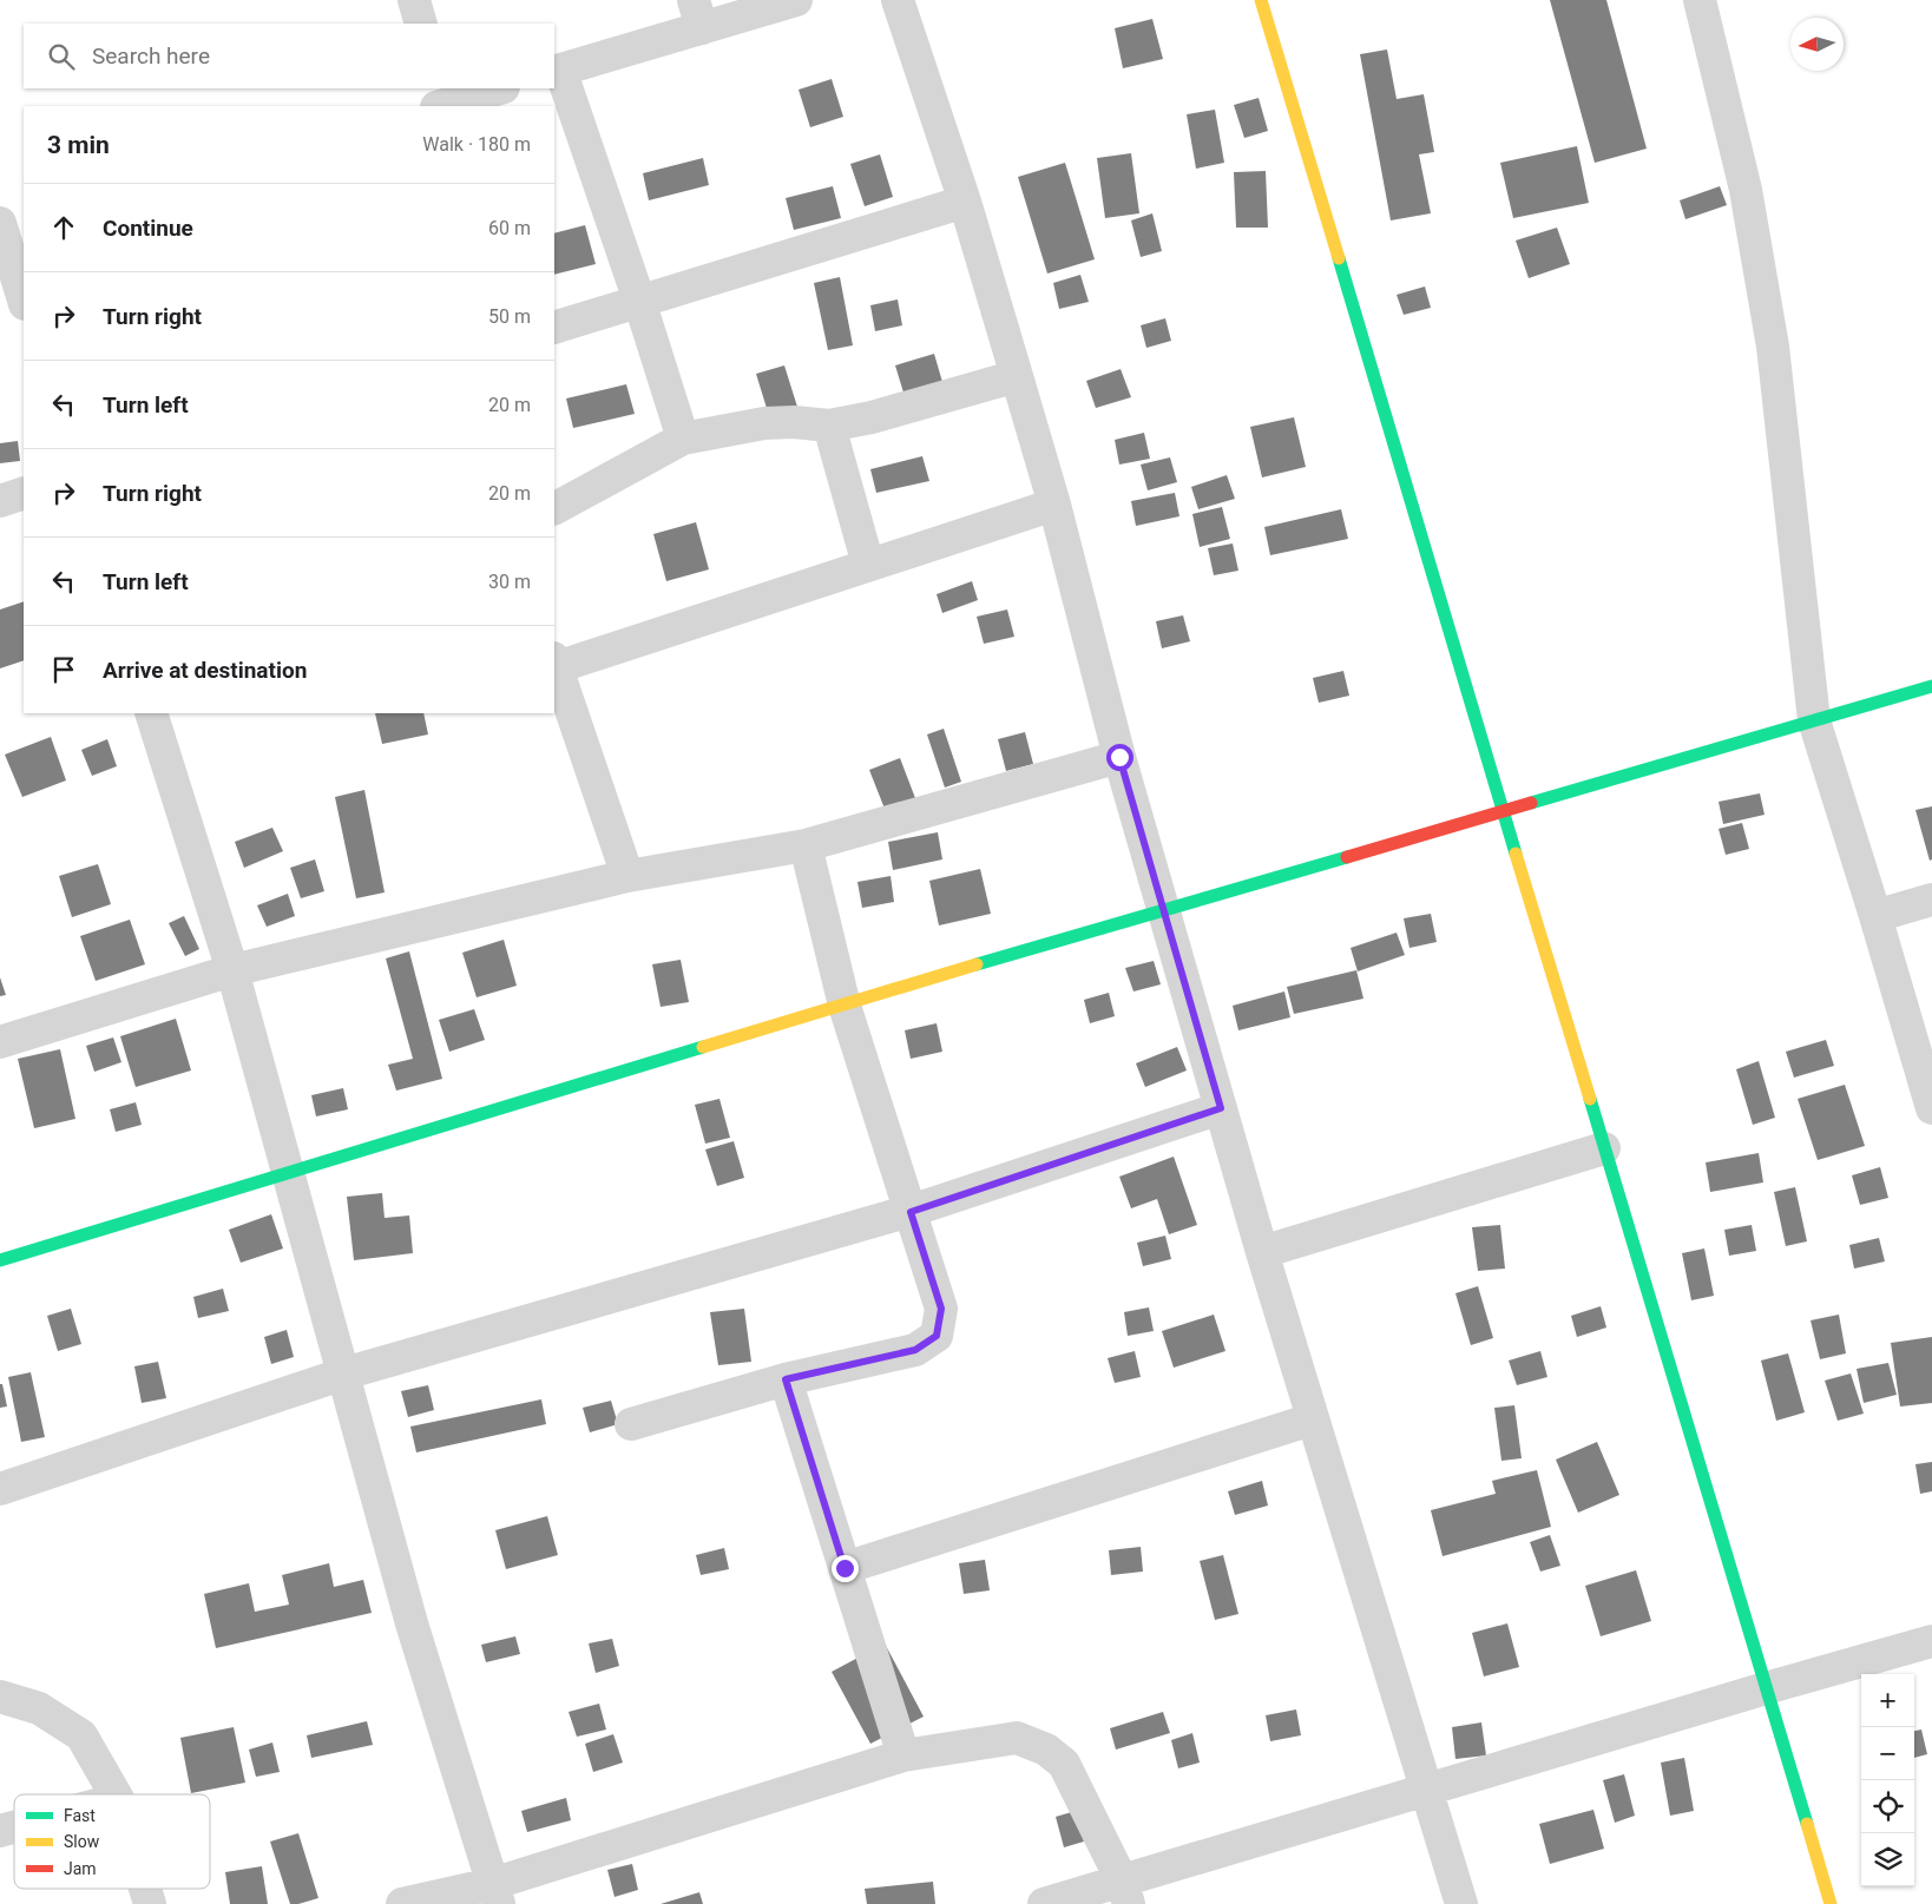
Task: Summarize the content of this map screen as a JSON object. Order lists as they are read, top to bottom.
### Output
{
  "legend": ["Fast", "Slow", "Jam"],
  "north": "left",
  "page": {
    "search": "Search here",
    "heading": ["3 min", "Walk · 180 m"],
    "list": [
      ["Continue", "60 m"],
      ["Turn right", "50 m"],
      ["Turn left", "20 m"],
      ["Turn right", "20 m"],
      ["Turn left", "30 m"],
      "Arrive at destination"
    ],
    "map_buttons": ["+", "−"]
  }
}
